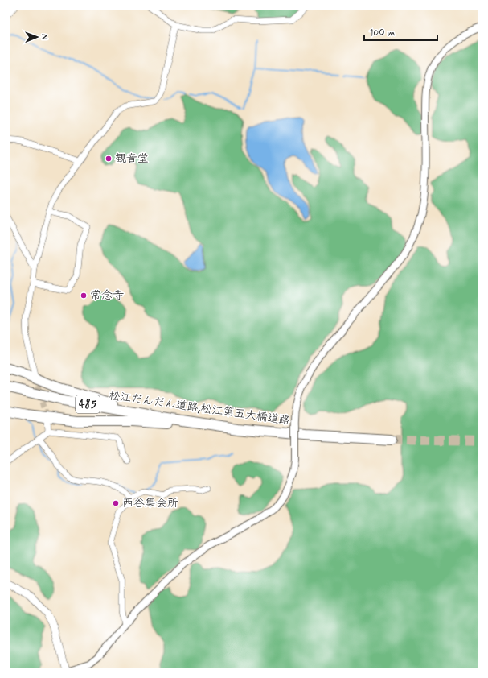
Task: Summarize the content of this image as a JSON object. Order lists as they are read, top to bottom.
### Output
{
  "streets": {
    "highway": ["485", "松江だんだん道路;松江第五大橋道路"]
  },
  "places": ["観音堂", "常念寺", "西谷集会所"],
  "scale_bar": "100 m",
  "north": "right"
}
